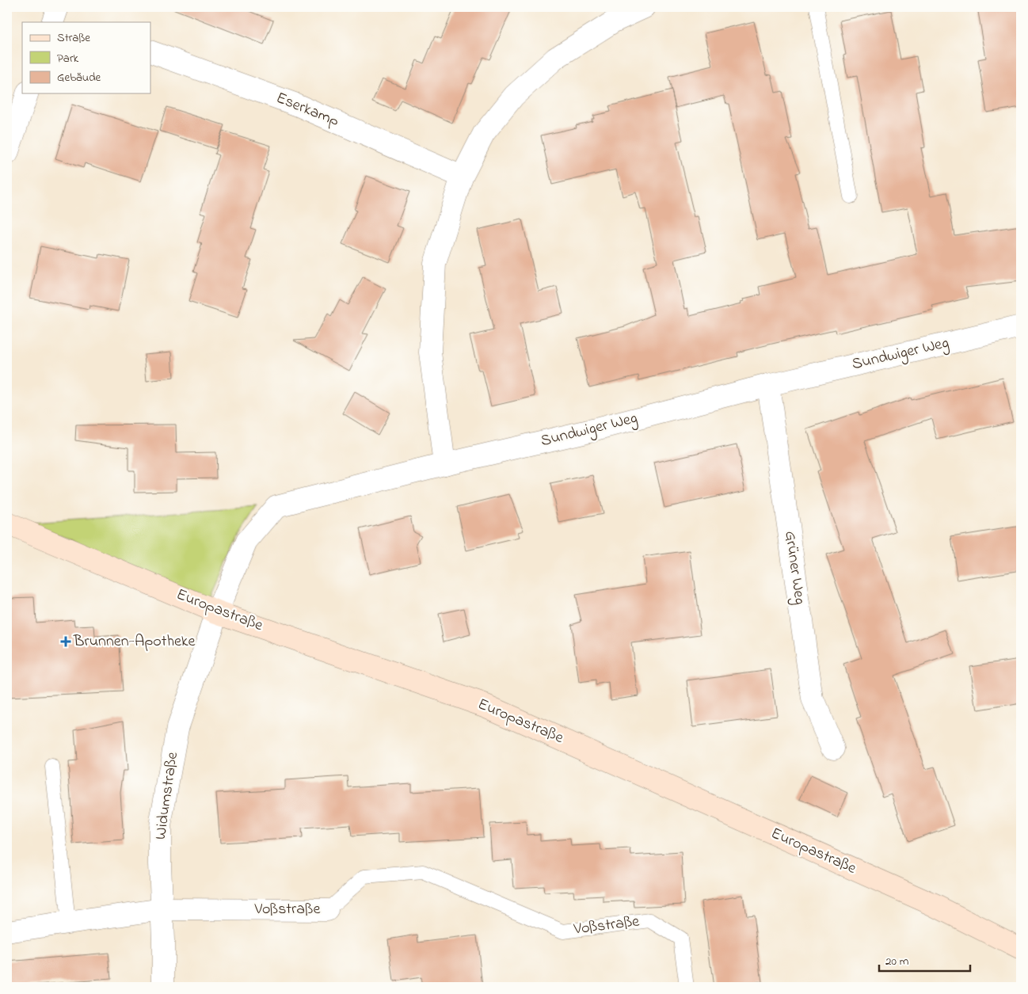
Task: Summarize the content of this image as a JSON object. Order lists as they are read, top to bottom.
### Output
{
  "streets": {
    "street": [
      "Eserkamp",
      "Sundwiger Weg",
      "Grüner Weg",
      "Europastraße",
      "Widumstraße",
      "Voßstraße"
    ]
  },
  "crossings": [
    ["Sundwiger Weg", "Grüner Weg"],
    ["Sundwiger Weg", "Europastraße"],
    ["Sundwiger Weg", "Widumstraße"],
    ["Europastraße", "Widumstraße"],
    ["Widumstraße", "Voßstraße"]
  ],
  "places": {
    "health": ["Brunnen-Apotheke"]
  },
  "legend": ["Straße", "Park", "Gebäude"],
  "scale_bar": "20 m"
}
